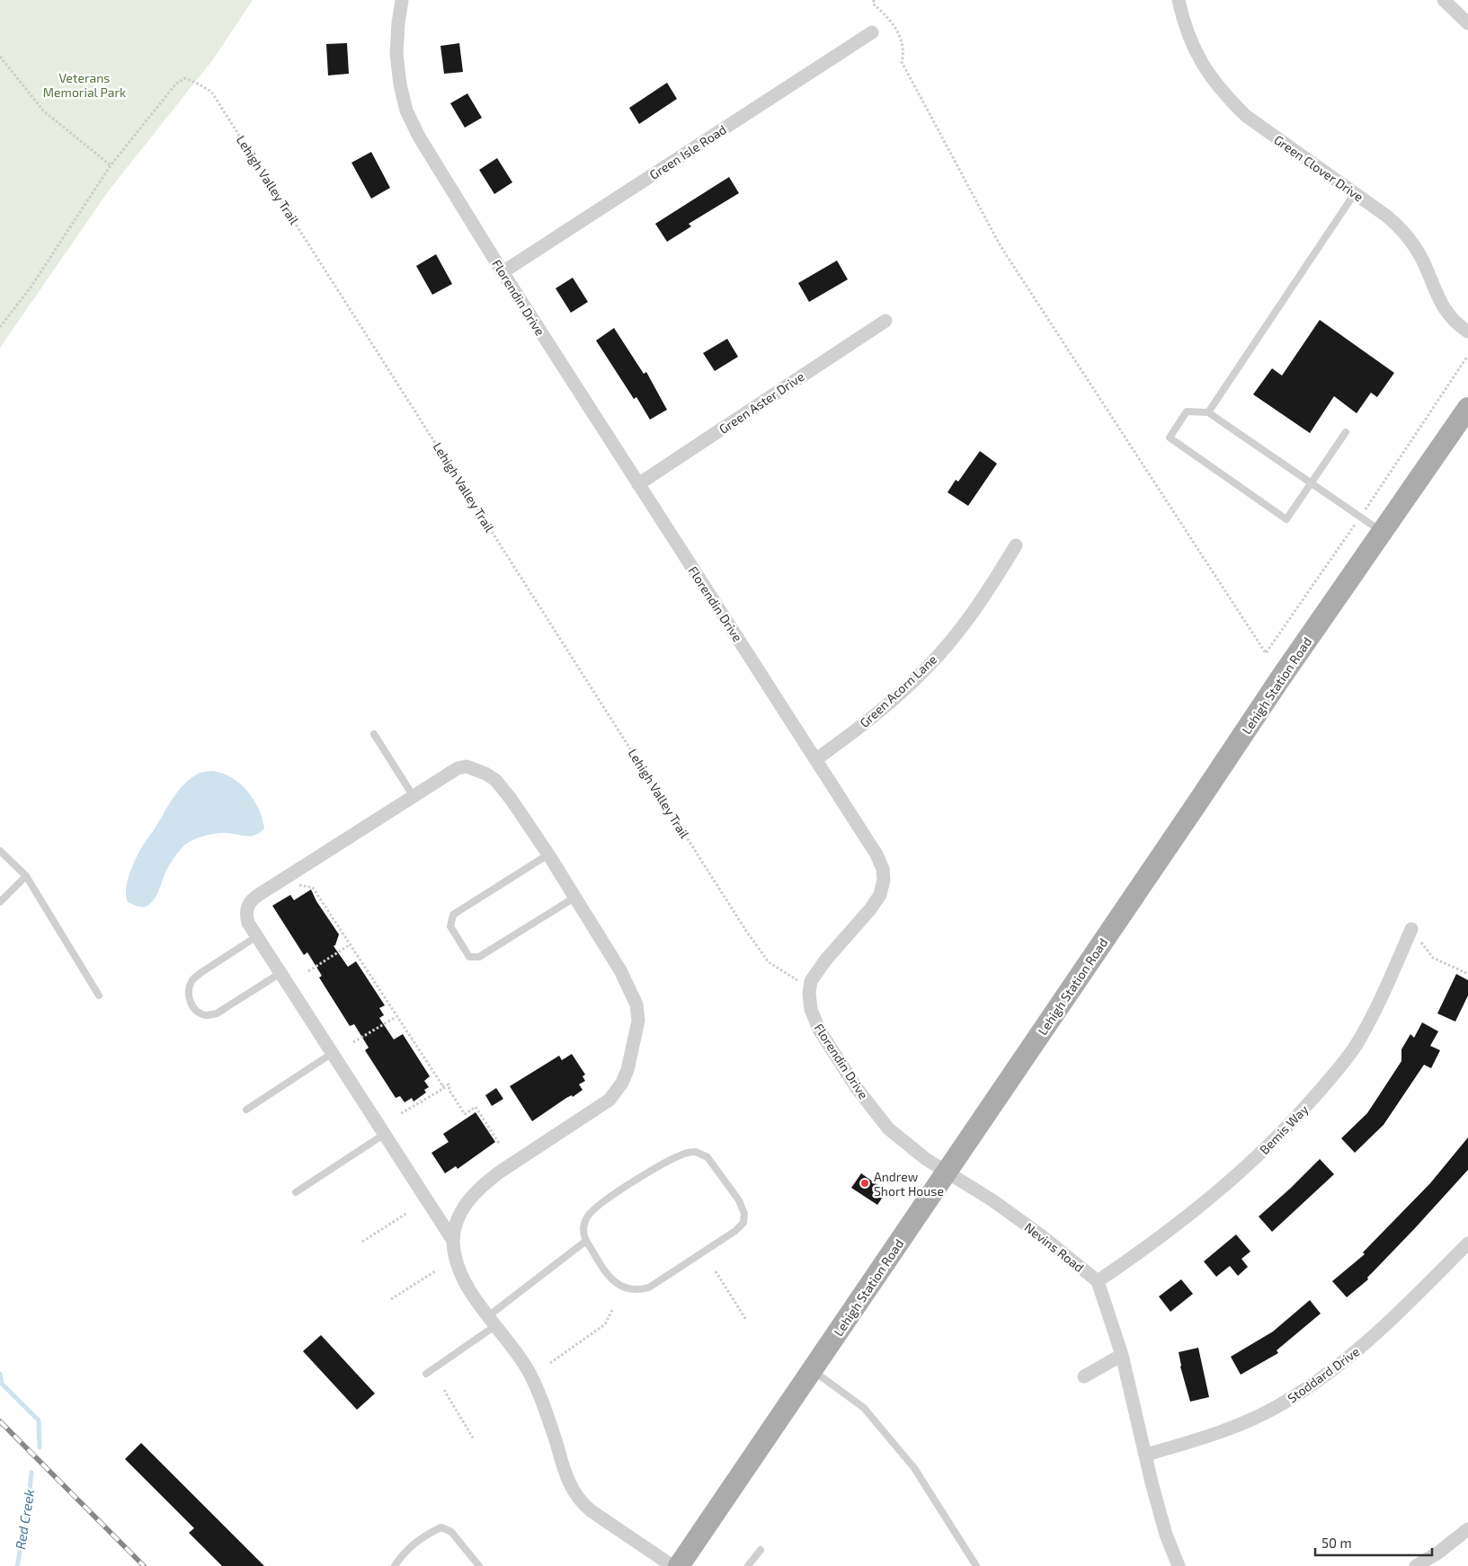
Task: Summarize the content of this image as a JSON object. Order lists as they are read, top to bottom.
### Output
{
  "streets": {
    "main road": ["Lehigh Station Road"],
    "street": [
      "Green Isle Road",
      "Green Clover Drive",
      "Florendin Drive",
      "Green Aster Drive",
      "Green Acorn Lane",
      "Bemis Way",
      "Nevins Road",
      "Stoddard Drive"
    ],
    "path": ["Lehigh Valley Trail"]
  },
  "crossings": [
    ["Green Isle Road", "Florendin Drive"],
    ["Lehigh Valley Trail", "Florendin Drive"],
    ["Florendin Drive", "Green Aster Drive"],
    ["Florendin Drive", "Lehigh Station Road"],
    ["Florendin Drive", "Green Acorn Lane"],
    ["Florendin Drive", "Nevins Road"],
    ["Lehigh Station Road", "Nevins Road"],
    ["Bemis Way", "Nevins Road"]
  ],
  "water": ["Red Creek"],
  "parks": ["Veterans Memorial Park"],
  "places": ["Andrew Short House"],
  "scale_bar": "50 m"
}
